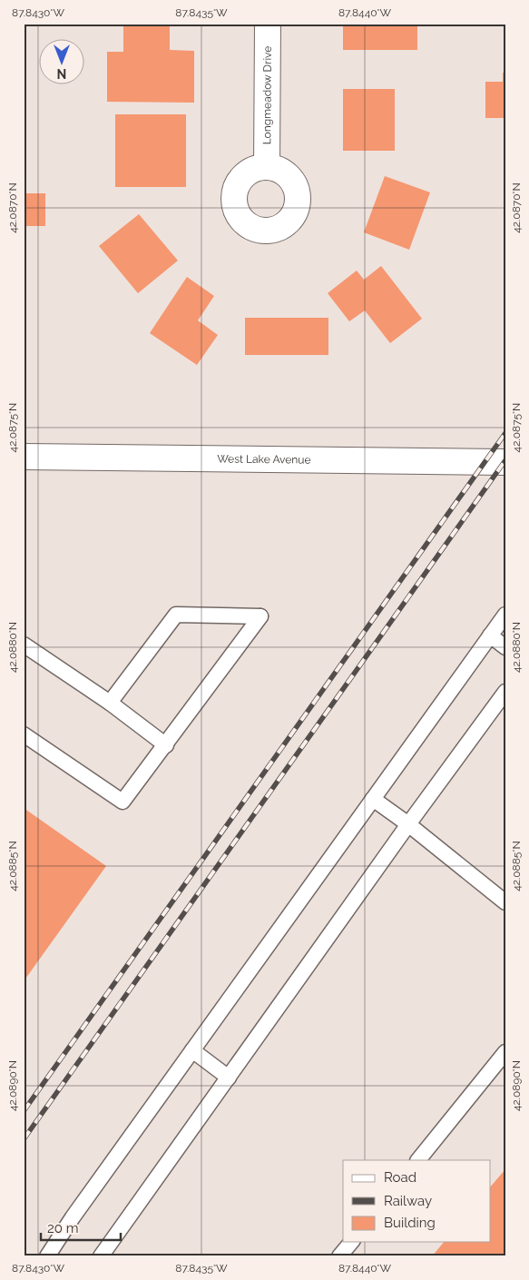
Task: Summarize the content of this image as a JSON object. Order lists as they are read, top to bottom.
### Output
{
  "streets": {
    "street": ["Longmeadow Drive", "West Lake Avenue"]
  },
  "legend": ["Road", "Railway", "Building"],
  "scale_bar": "20 m",
  "north": "bottom",
  "coordinates": [
    "87.8430°W",
    "87.8435°W",
    "87.8440°W",
    "42.0870°N",
    "42.0875°N",
    "42.0880°N",
    "42.0885°N",
    "42.0890°N"
  ]
}
